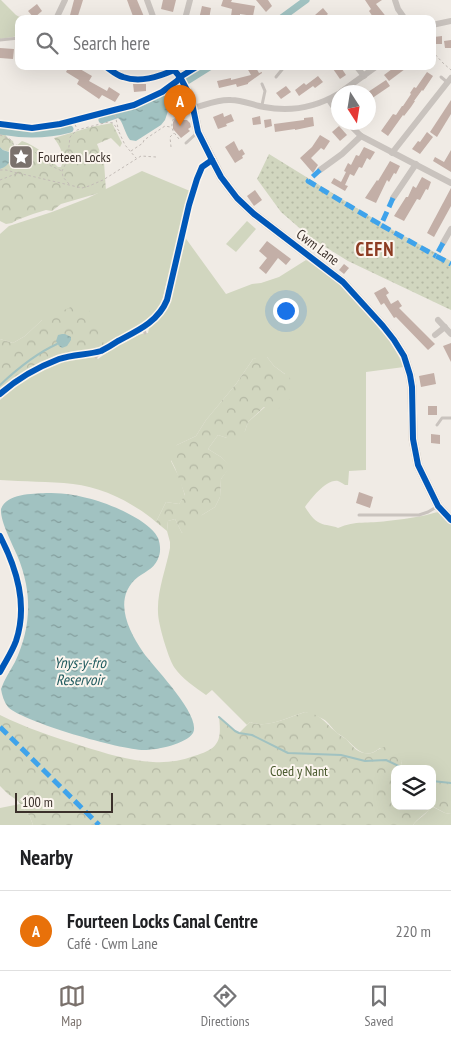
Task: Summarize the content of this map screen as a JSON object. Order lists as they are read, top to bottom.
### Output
{
  "streets": {
    "street": ["Cwm Lane"]
  },
  "districts": ["CEFN"],
  "water": ["Ynys-y-fro Reservoir"],
  "parks": ["Coed y Nant"],
  "places": {
    "place": ["Fourteen Locks"]
  },
  "scale_bar": "100 m",
  "north": "bottom",
  "page": {
    "search": "Search here",
    "pins": "A",
    "scale": "100 m",
    "heading": "Nearby",
    "list": [
      {
        "mark": "A",
        "name": "Fourteen Locks Canal Centre",
        "note": "Café · Cwm Lane",
        "value": "220 m"
      }
    ],
    "nav": ["Map", "Directions", "Saved"]
  }
}
